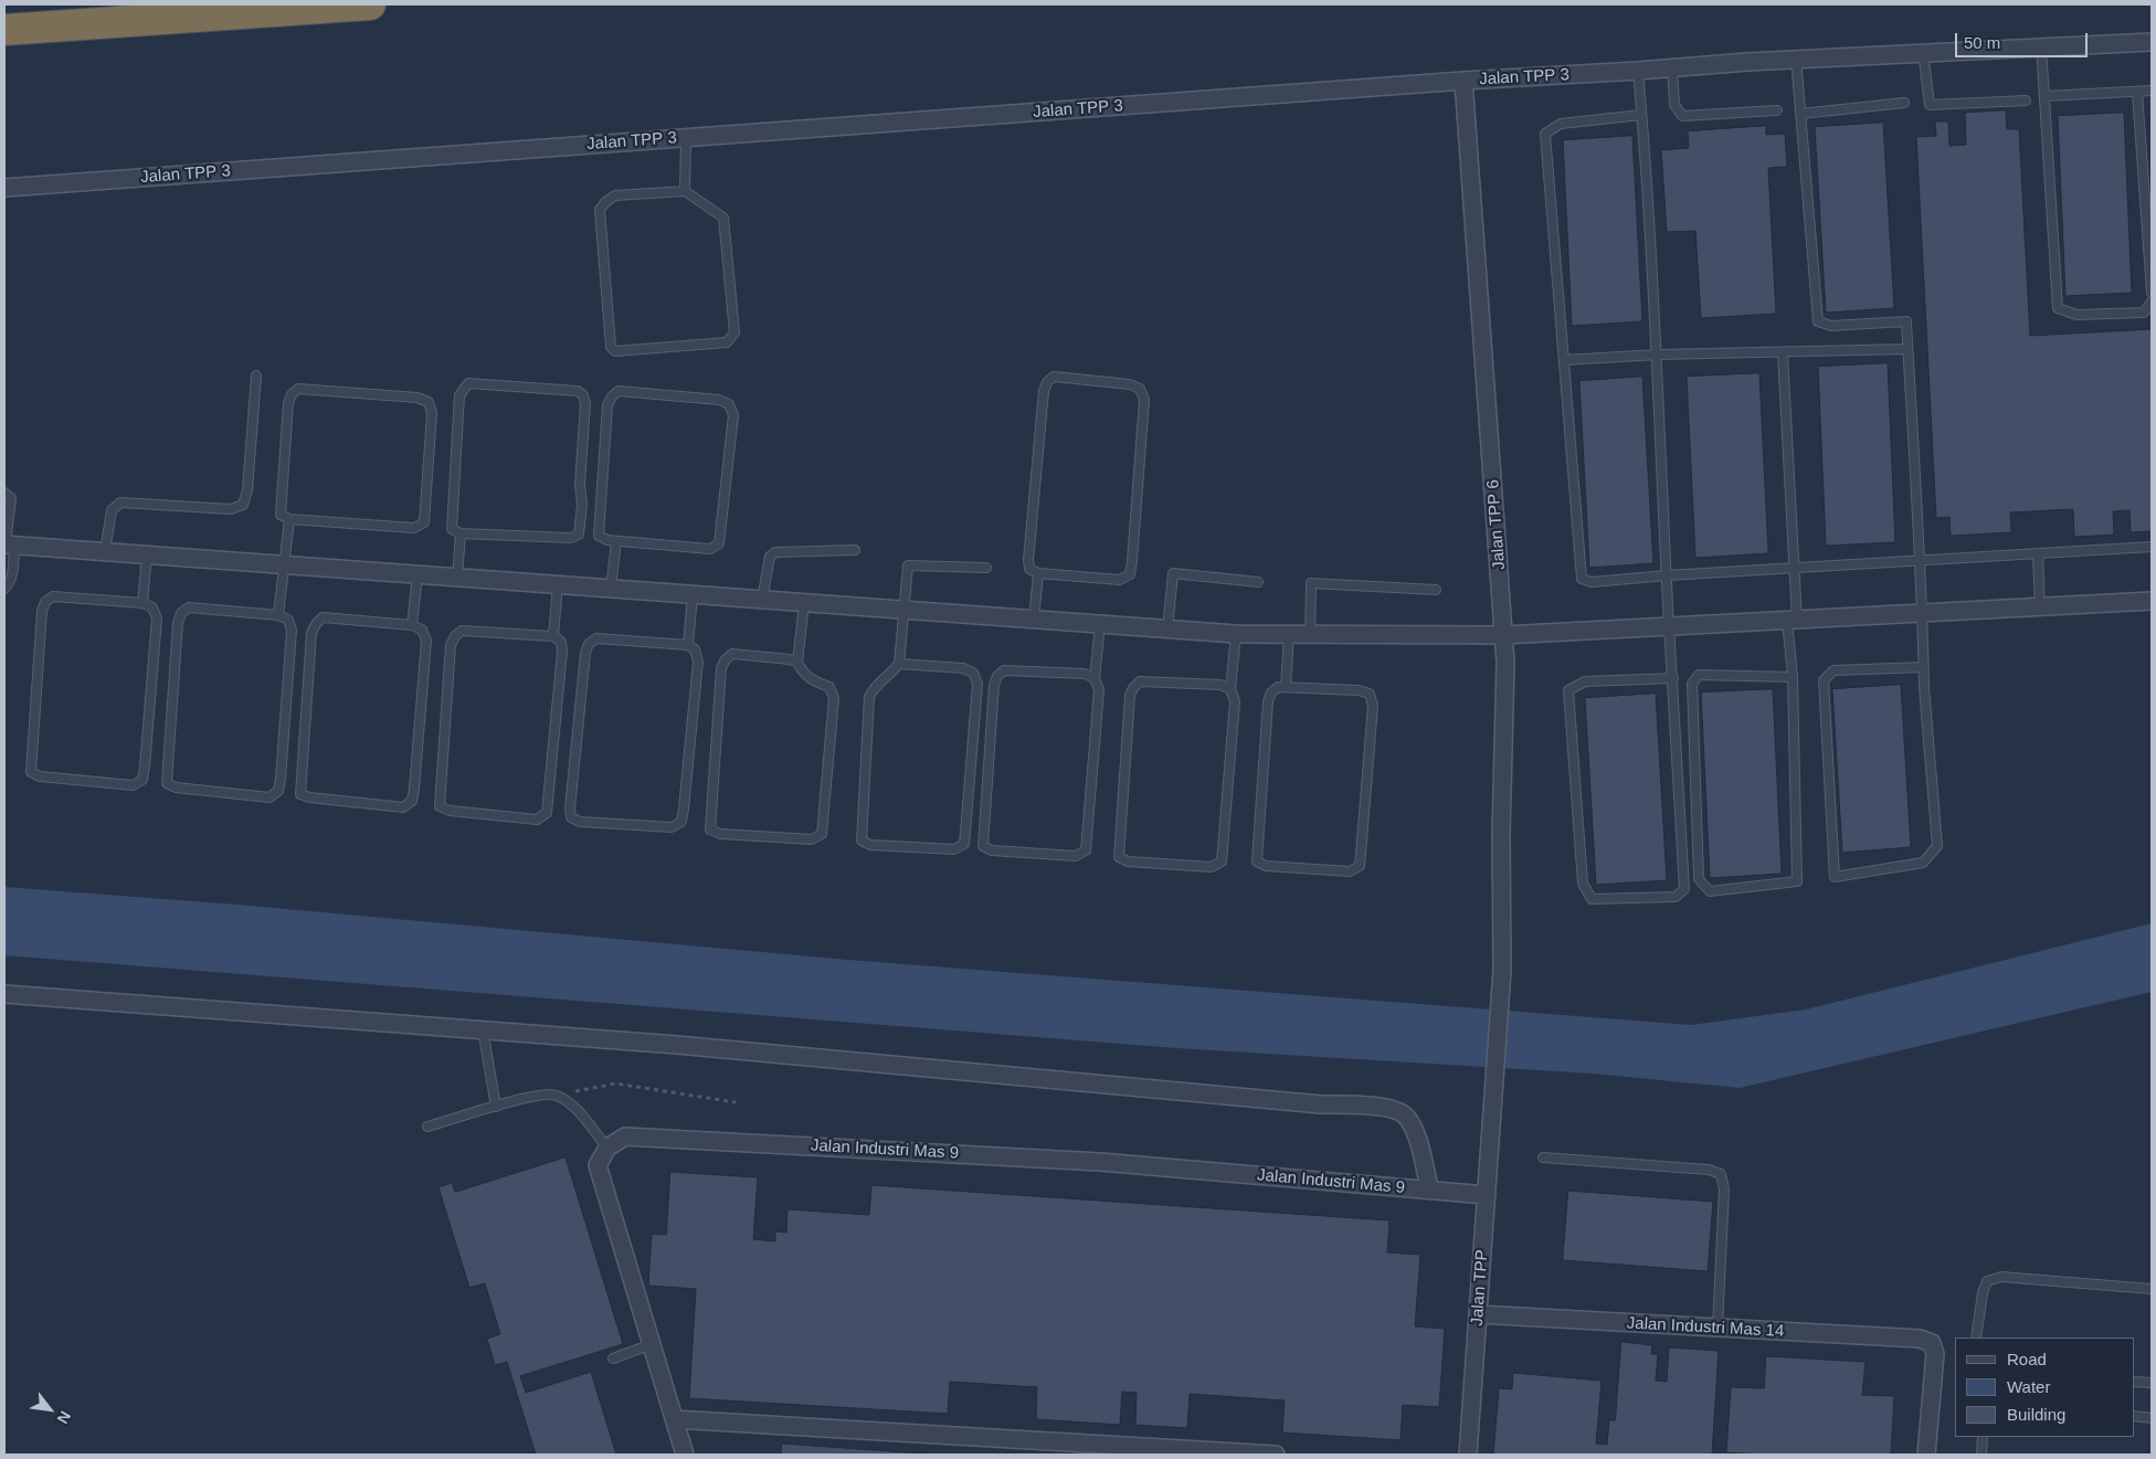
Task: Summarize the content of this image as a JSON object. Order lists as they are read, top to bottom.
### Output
{
  "streets": {
    "street": [
      "Jalan TPP 3",
      "Jalan TPP 6",
      "Jalan Industri Mas 9",
      "Jalan TPP",
      "Jalan Industri Mas 14"
    ]
  },
  "crossings": [
    ["Jalan TPP 3", "Jalan TPP 6"],
    ["Jalan TPP 6", "Jalan TPP"],
    ["Jalan Industri Mas 9", "Jalan TPP"],
    ["Jalan TPP", "Jalan Industri Mas 14"]
  ],
  "legend": ["Road", "Water", "Building"],
  "scale_bar": "50 m",
  "north": "bottom right"
}
